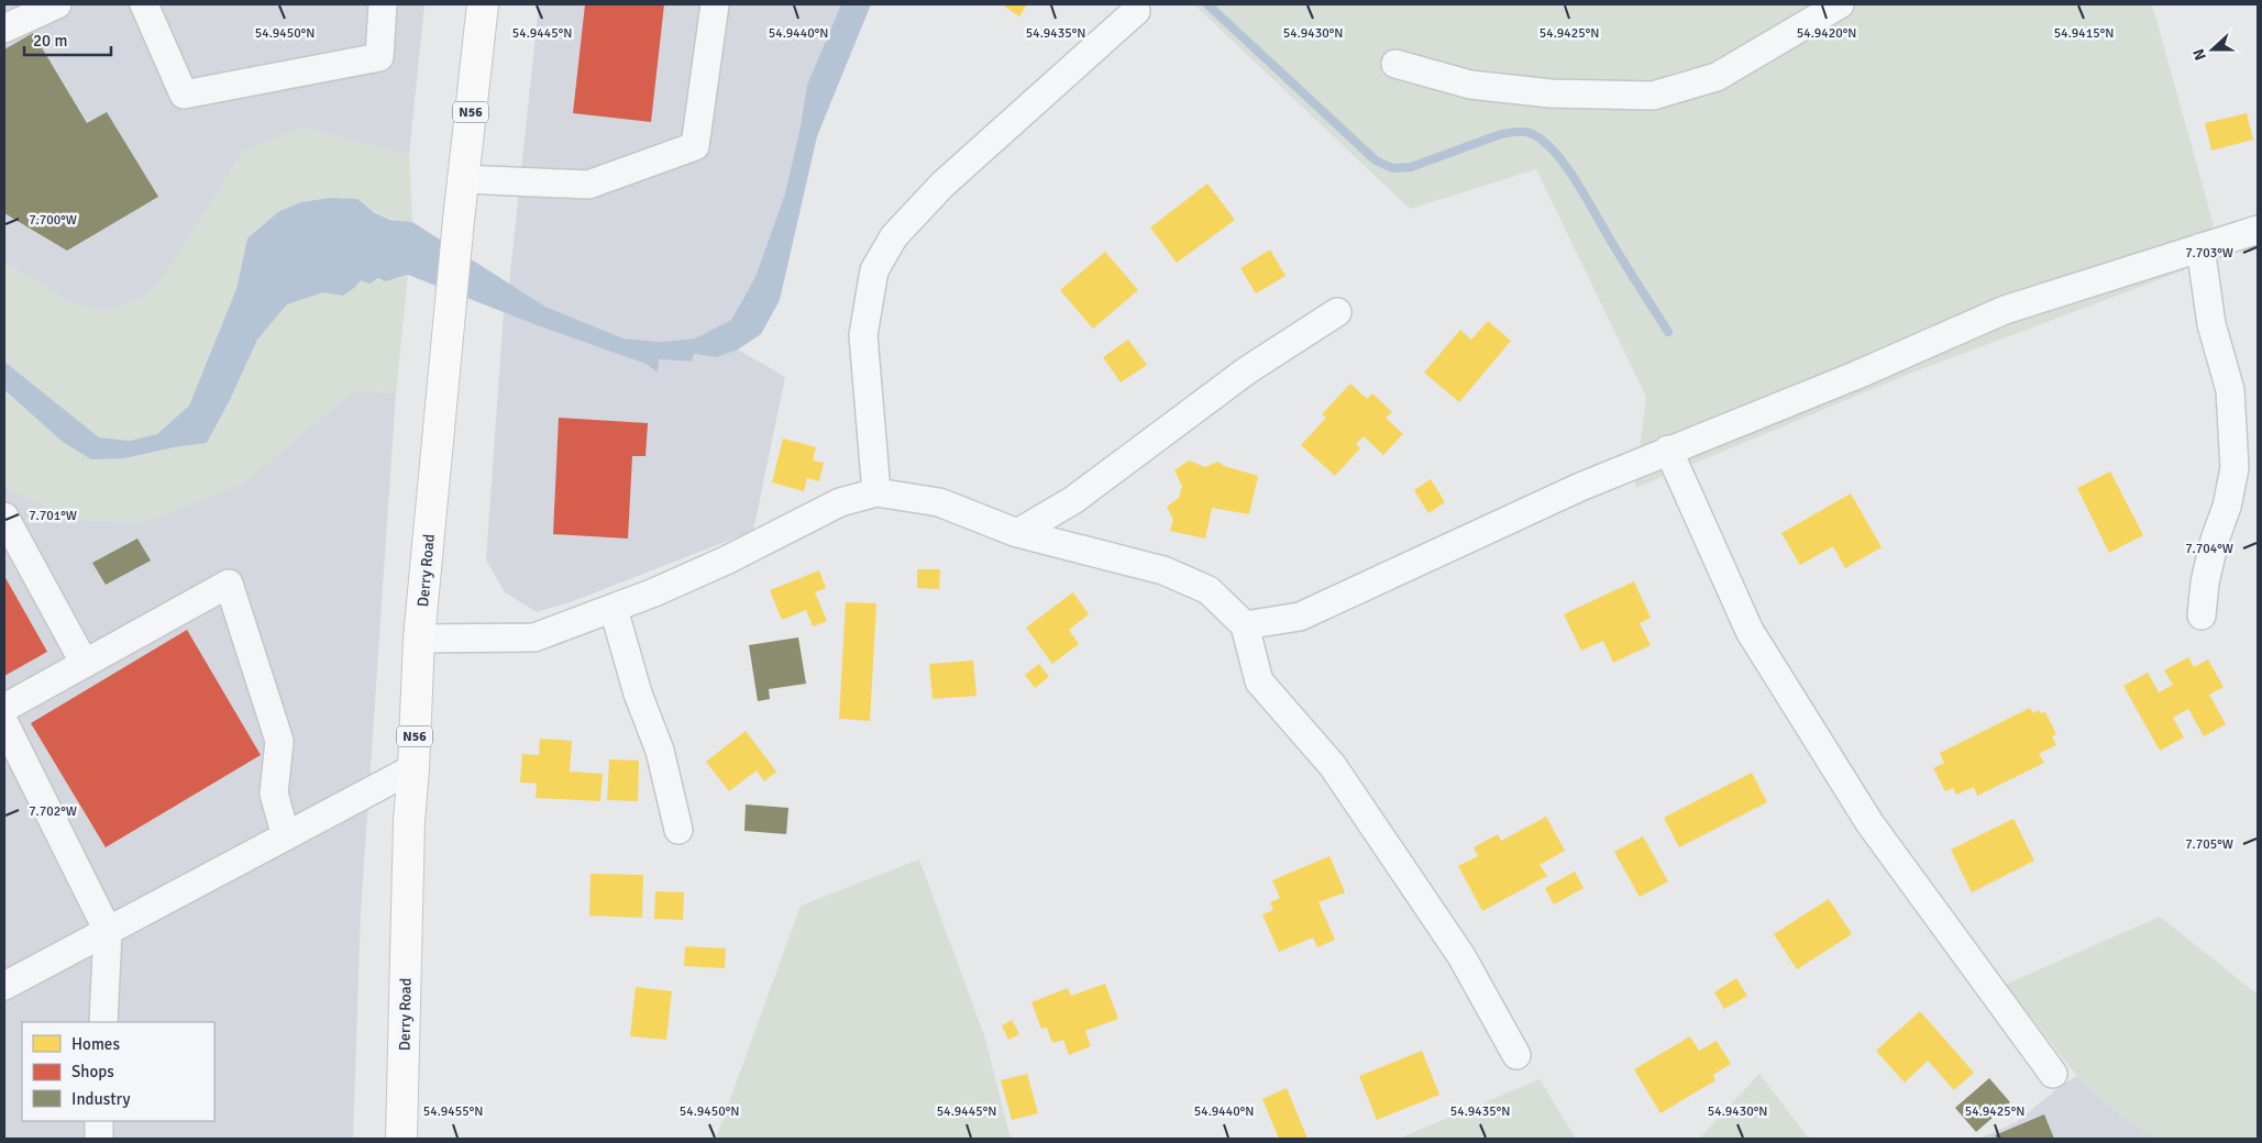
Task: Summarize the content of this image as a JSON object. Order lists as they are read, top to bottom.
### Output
{
  "streets": {
    "main road": ["N56", "Derry Road"]
  },
  "legend": ["Homes", "Shops", "Industry"],
  "scale_bar": "20 m",
  "north": "left",
  "coordinates": [
    "54.9450°N",
    "54.9445°N",
    "54.9440°N",
    "54.9435°N",
    "54.9430°N",
    "54.9425°N",
    "54.9420°N",
    "54.9415°N",
    "7.700°W",
    "7.703°W",
    "7.701°W",
    "7.704°W",
    "7.702°W",
    "7.705°W",
    "54.9455°N"
  ]
}
